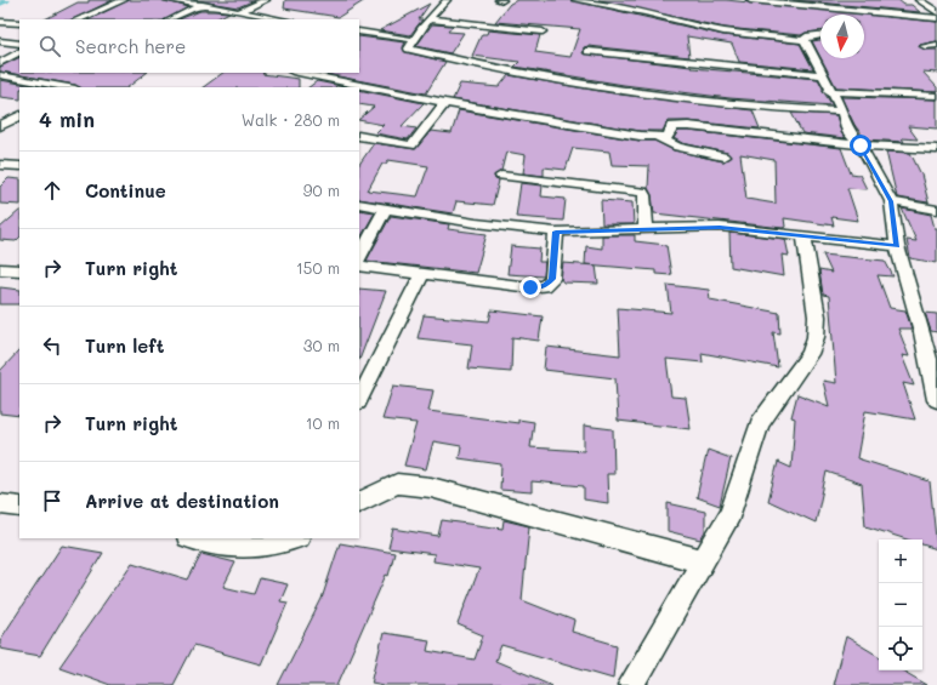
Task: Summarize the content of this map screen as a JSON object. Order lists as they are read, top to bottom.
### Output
{
  "north": "bottom",
  "page": {
    "search": "Search here",
    "heading": ["4 min", "Walk · 280 m"],
    "list": [
      ["Continue", "90 m"],
      ["Turn right", "150 m"],
      ["Turn left", "30 m"],
      ["Turn right", "10 m"],
      "Arrive at destination"
    ],
    "map_buttons": ["+", "−"]
  }
}
